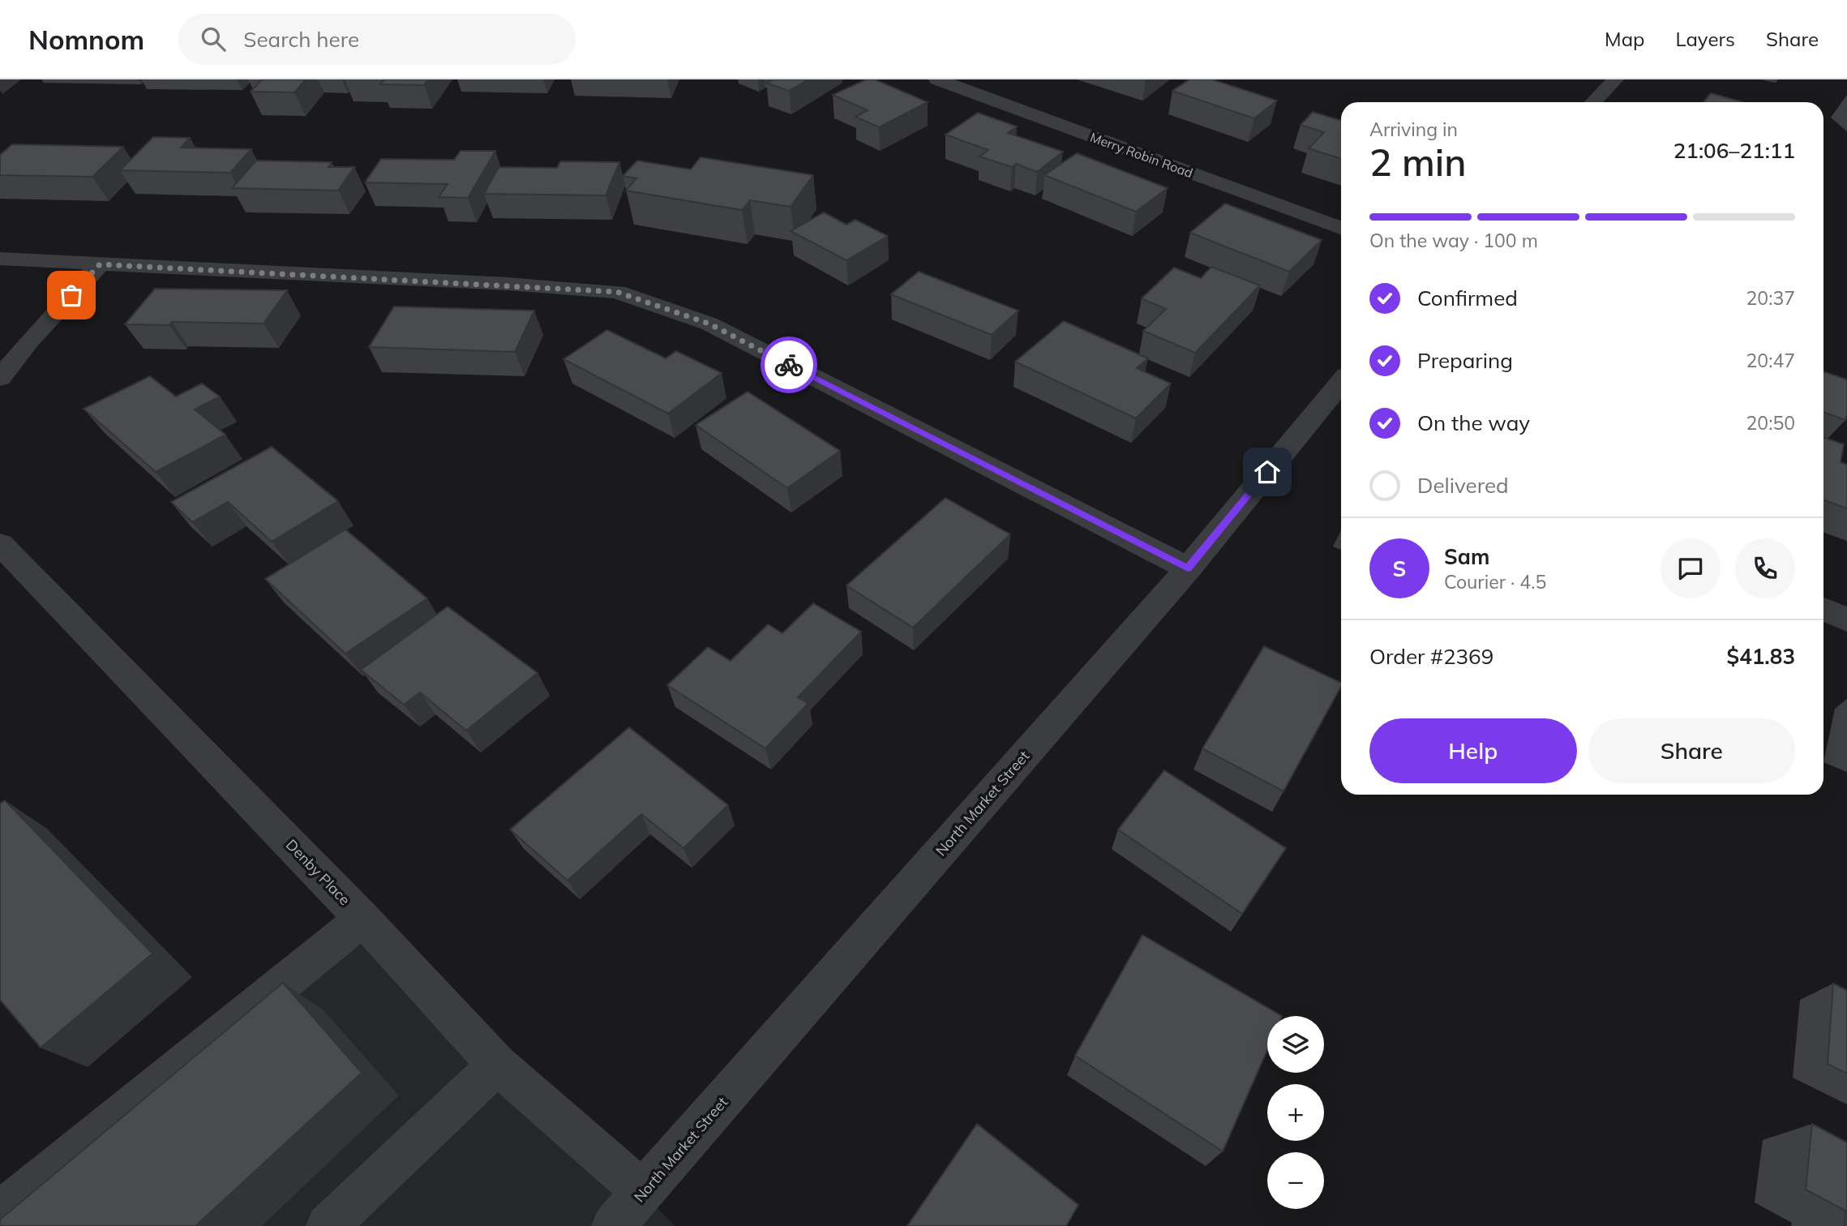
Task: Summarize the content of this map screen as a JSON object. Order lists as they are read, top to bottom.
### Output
{
  "streets": {
    "street": ["Merry Robin Road", "North Market Street", "Denby Place"]
  },
  "crossings": [
    ["North Market Street", "Denby Place"]
  ],
  "page": {
    "header": "Nomnom",
    "search": "Search here",
    "nav": ["Map", "Layers", "Share"],
    "heading": ["2 min", "Arriving in", "21:06–21:11"],
    "panel": [
      "Sam",
      "Courier · 4.5",
      "Order #2369",
      "$41.83"
    ],
    "bar": "On the way · 100 m",
    "list": [
      ["Confirmed", "20:37"],
      ["Preparing", "20:47"],
      ["On the way", "20:50"],
      "Delivered"
    ],
    "round": "S",
    "buttons": ["Help", "Share"],
    "map_buttons": ["+", "−"]
  }
}
